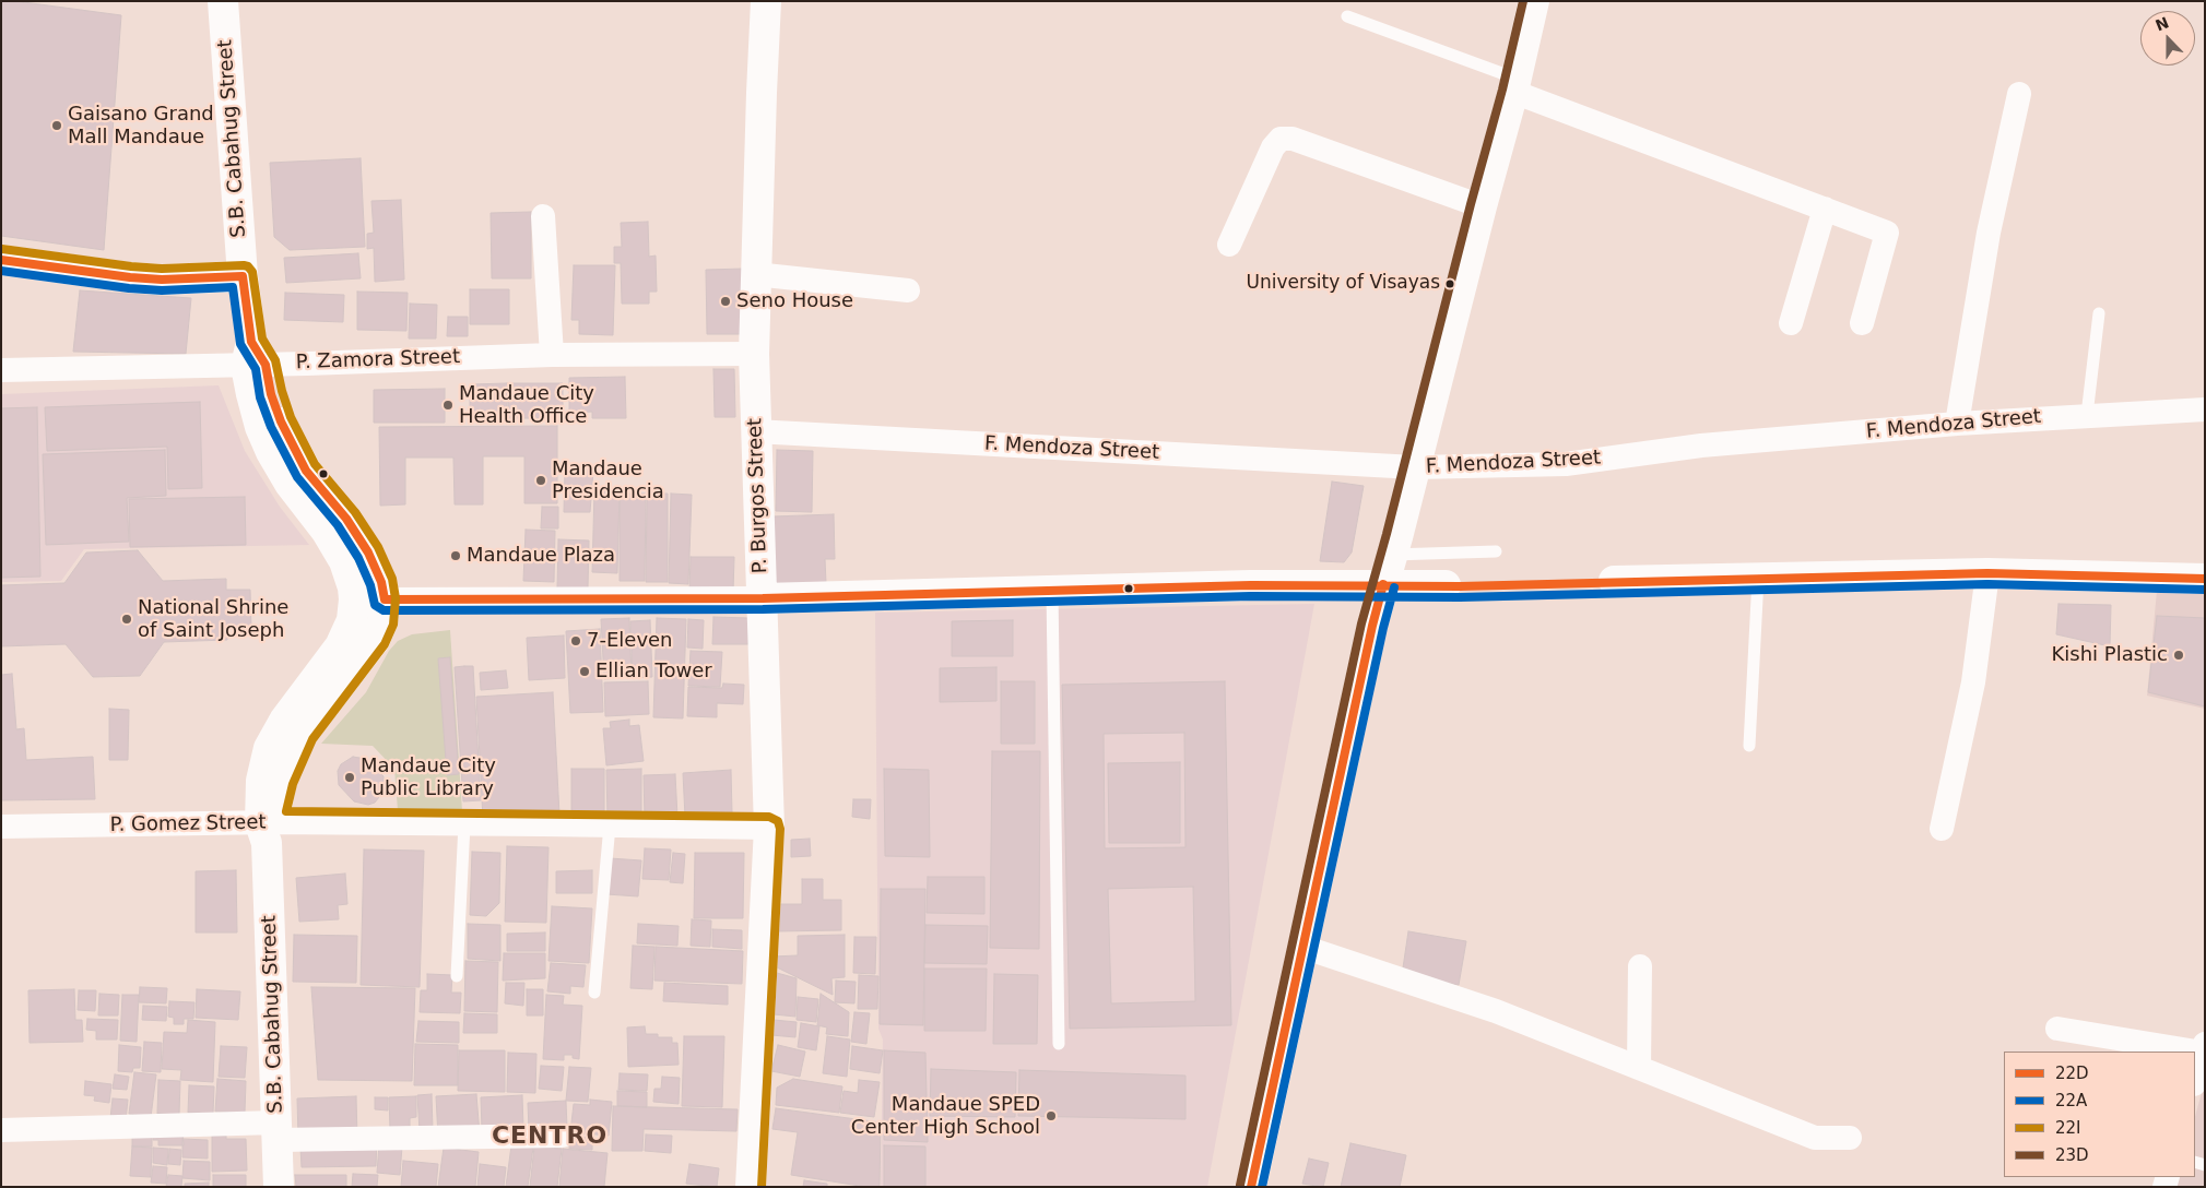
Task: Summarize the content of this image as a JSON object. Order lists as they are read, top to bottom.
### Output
{
  "streets": {
    "main road": ["S.B. Cabahug Street", "P. Burgos Street"],
    "street": ["P. Zamora Street", "F. Mendoza Street", "P. Gomez Street"]
  },
  "crossings": [
    ["S.B. Cabahug Street", "P. Zamora Street"],
    ["S.B. Cabahug Street", "P. Gomez Street"],
    ["P. Zamora Street", "P. Burgos Street"],
    ["F. Mendoza Street", "P. Burgos Street"],
    ["P. Burgos Street", "P. Gomez Street"]
  ],
  "districts": ["CENTRO"],
  "places": [
    "Gaisano Grand Mall Mandaue",
    "University of Visayas",
    "Seno House",
    "Mandaue City Health Office",
    "Mandaue Presidencia",
    "Mandaue Plaza",
    "National Shrine of Saint Joseph",
    "7-Eleven",
    "Kishi Plastic",
    "Ellian Tower",
    "Mandaue City Public Library",
    "Mandaue SPED Center High School"
  ],
  "lines": [
    "transit line 23D",
    "transit line 22I",
    "transit line 22D",
    "transit line 22A"
  ],
  "legend": [
    "22D",
    "22A",
    "22I",
    "23D"
  ],
  "north": "top"
}
